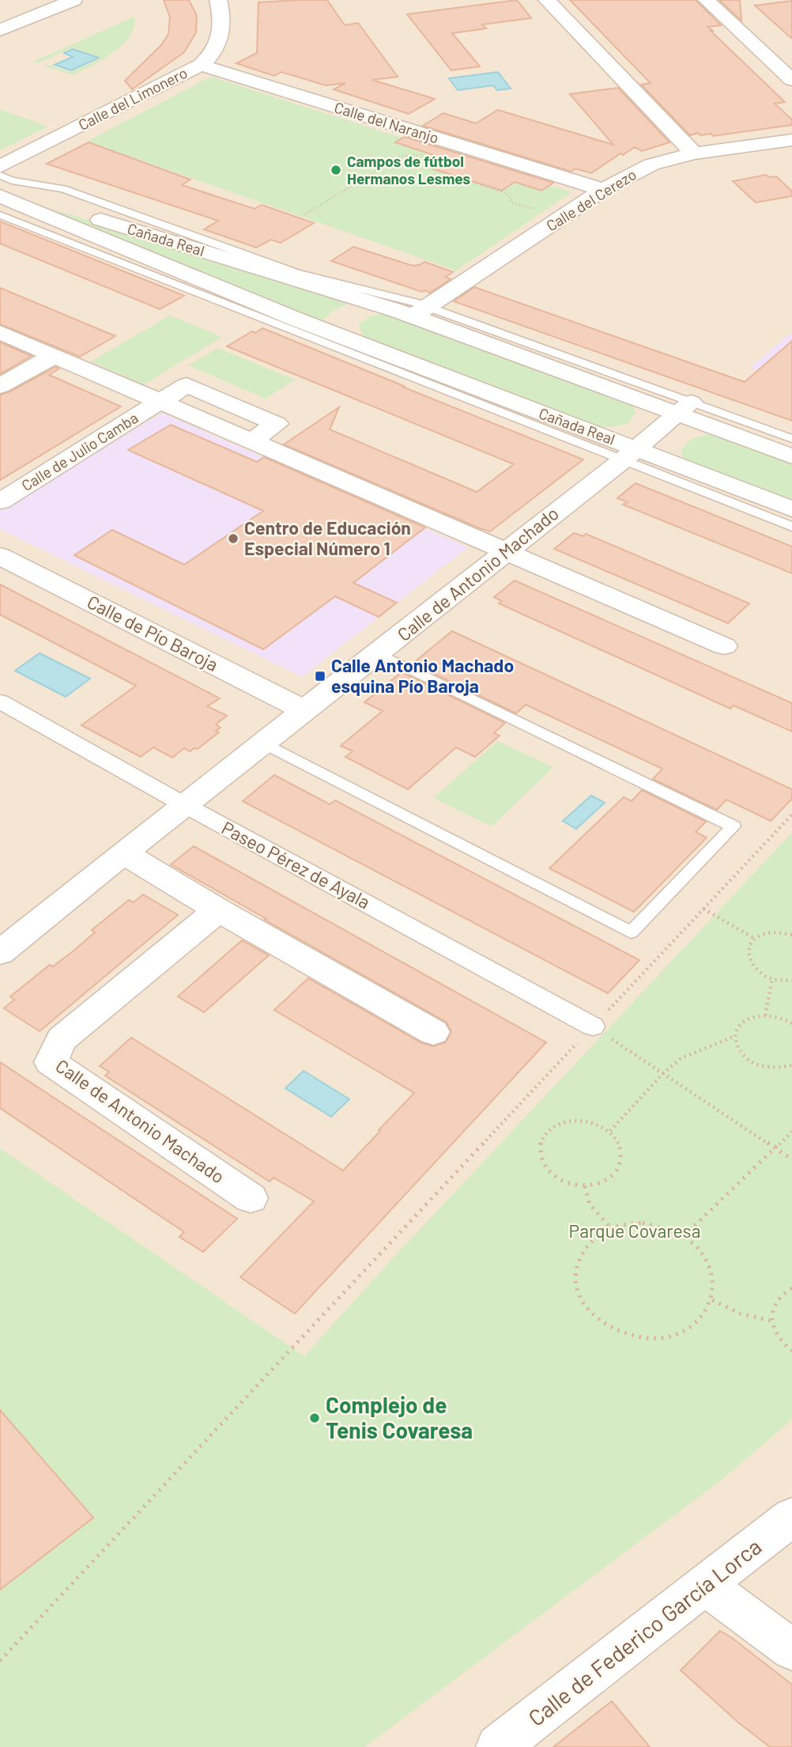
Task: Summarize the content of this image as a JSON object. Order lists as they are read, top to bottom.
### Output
{
  "streets": {
    "street": [
      "Calle del Limonero",
      "Calle del Naranjo",
      "Calle del Cerezo",
      "Cañada Real",
      "Calle de Julio Camba",
      "Calle de Antonio Machado",
      "Calle de Pío Baroja",
      "Paseo Pérez de Ayala",
      "Calle de Federico García Lorca"
    ]
  },
  "crossings": [
    ["Calle del Limonero", "Calle del Naranjo"],
    ["Calle del Naranjo", "Calle del Cerezo"],
    ["Calle del Cerezo", "Cañada Real"],
    ["Cañada Real", "Calle de Antonio Machado"],
    ["Calle de Antonio Machado", "Calle de Pío Baroja"],
    ["Calle de Antonio Machado", "Paseo Pérez de Ayala"]
  ],
  "parks": ["Parque Covaresa"],
  "places": {
    "other": ["Campos de fútbol Hermanos Lesmes", "Centro de Educación Especial Número 1", "Complejo de Tenis Covaresa"],
    "transit": ["Calle Antonio Machado esquina Pío Baroja"]
  }
}
